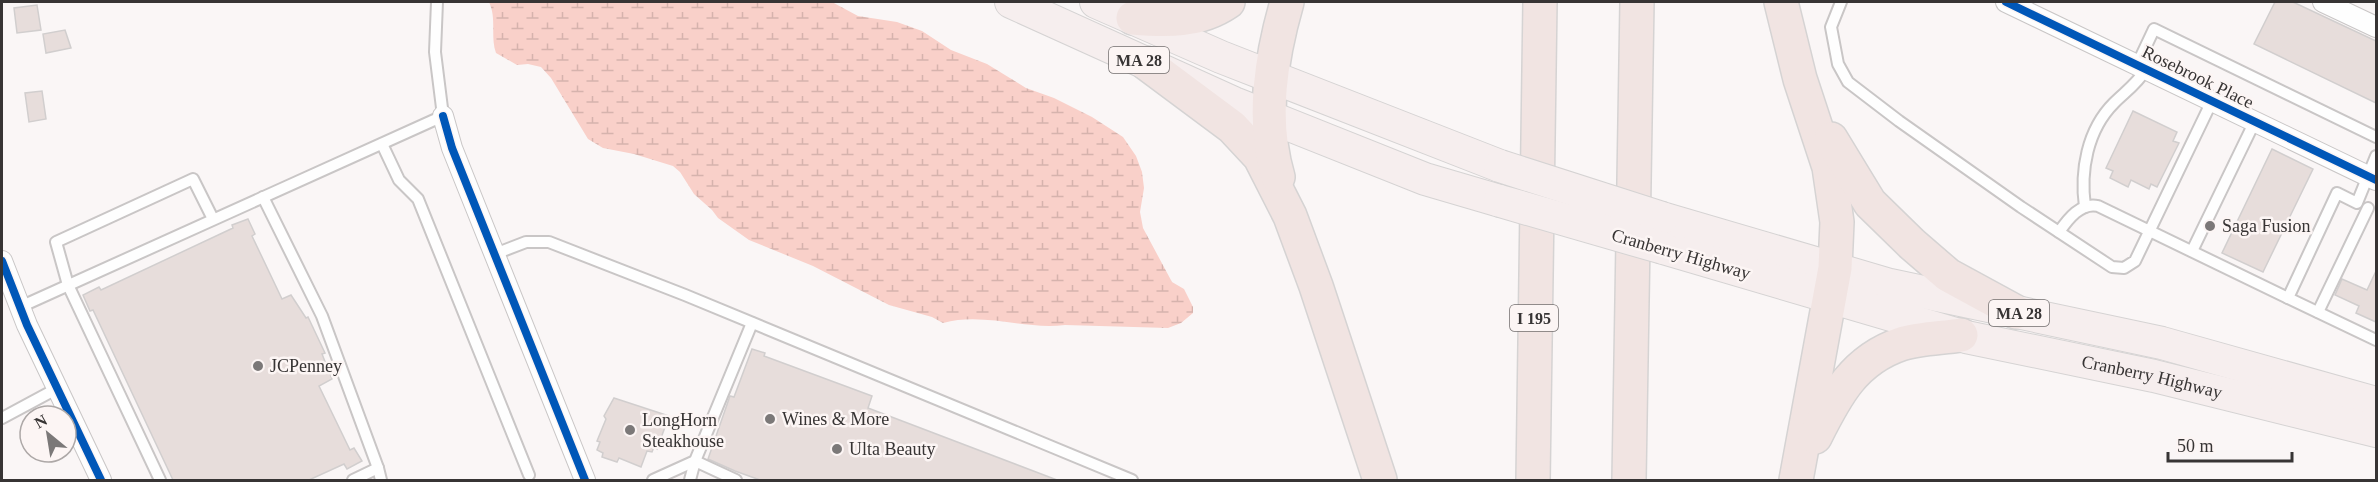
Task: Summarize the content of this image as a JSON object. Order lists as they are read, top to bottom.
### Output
{
  "streets": {
    "highway": ["I 195"],
    "main road": ["MA 28", "Cranberry Highway"],
    "street": ["Rosebrook Place"]
  },
  "places": [
    "Saga Fusion",
    "JCPenney",
    "Wines & More",
    "LongHorn Steakhouse",
    "Ulta Beauty"
  ],
  "scale_bar": "50 m",
  "north": "top left"
}
